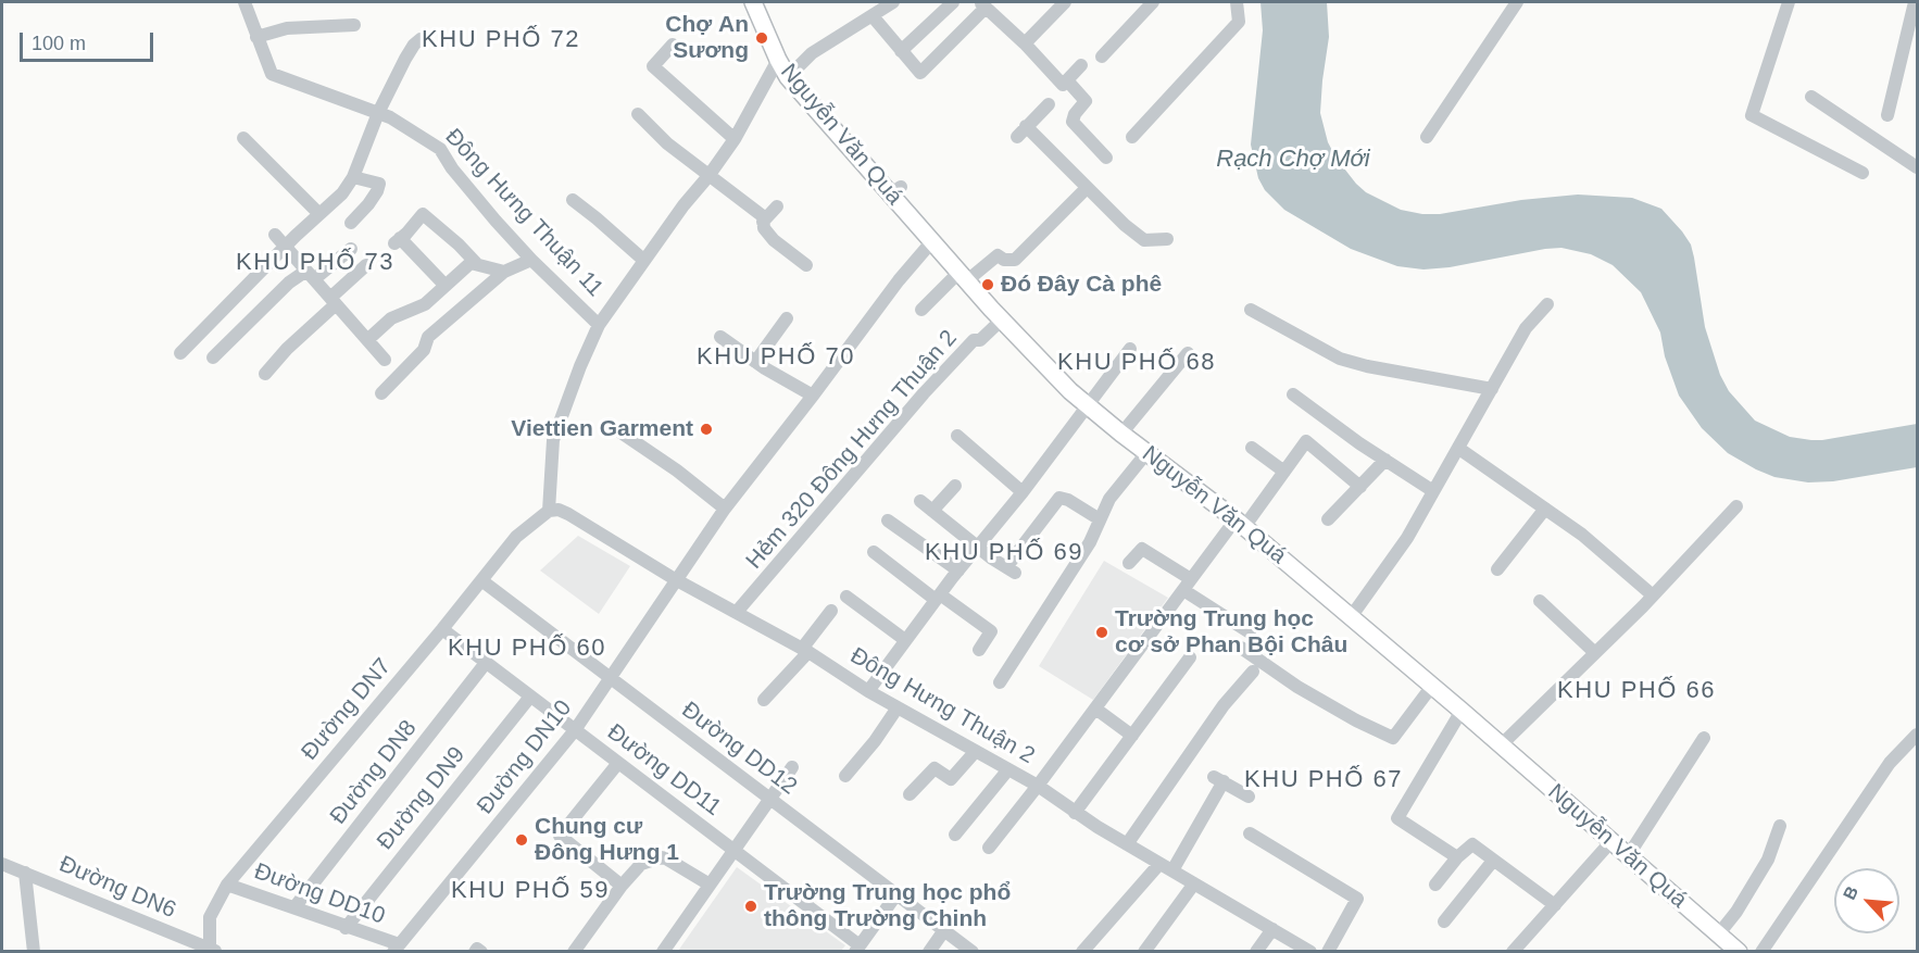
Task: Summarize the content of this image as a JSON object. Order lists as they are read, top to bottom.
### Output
{
  "streets": {
    "main road": ["Nguyễn Văn Quá"],
    "street": [
      "Đông Hưng Thuận 11",
      "Hẻm 320 Đông Hưng Thuận 2",
      "Đông Hưng Thuận 2",
      "Đường DN7",
      "Đường DD12",
      "Đường DN10",
      "Đường DD11",
      "Đường DN8",
      "Đường DN9",
      "Đường DN6",
      "Đường DD10"
    ]
  },
  "crossings": [
    ["Nguyễn Văn Quá", "Đông Hưng Thuận 11"],
    ["Nguyễn Văn Quá", "Hẻm 320 Đông Hưng Thuận 2"],
    ["Nguyễn Văn Quá", "Đường DN10"],
    ["Đông Hưng Thuận 11", "Đông Hưng Thuận 2"],
    ["Đông Hưng Thuận 11", "Đường DN7"],
    ["Hẻm 320 Đông Hưng Thuận 2", "Đông Hưng Thuận 2"],
    ["Đông Hưng Thuận 2", "Đường DN7"],
    ["Đông Hưng Thuận 2", "Đường DN10"],
    ["Đường DN7", "Đường DD12"],
    ["Đường DN7", "Đường DD11"],
    ["Đường DN7", "Đường DN6"],
    ["Đường DN7", "Đường DD10"],
    ["Đường DD12", "Đường DN10"],
    ["Đường DN10", "Đường DD11"],
    ["Đường DN10", "Đường DD10"],
    ["Đường DD11", "Đường DN8"],
    ["Đường DD11", "Đường DN9"],
    ["Đường DN8", "Đường DD10"],
    ["Đường DN9", "Đường DD10"]
  ],
  "districts": [
    "KHU PHỐ 72",
    "KHU PHỐ 73",
    "KHU PHỐ 70",
    "KHU PHỐ 68",
    "KHU PHỐ 69",
    "KHU PHỐ 60",
    "KHU PHỐ 66",
    "KHU PHỐ 67",
    "KHU PHỐ 59"
  ],
  "water": ["Rạch Chợ Mới"],
  "places": [
    "Chợ An Sương",
    "Đó Đây Cà phê",
    "Viettien Garment",
    "Trường Trung học cơ sở Phan Bội Châu",
    "Chung cư Đông Hưng 1",
    "Trường Trung học phổ thông Trường Chinh"
  ],
  "scale_bar": "100 m",
  "north": "top left"
}
